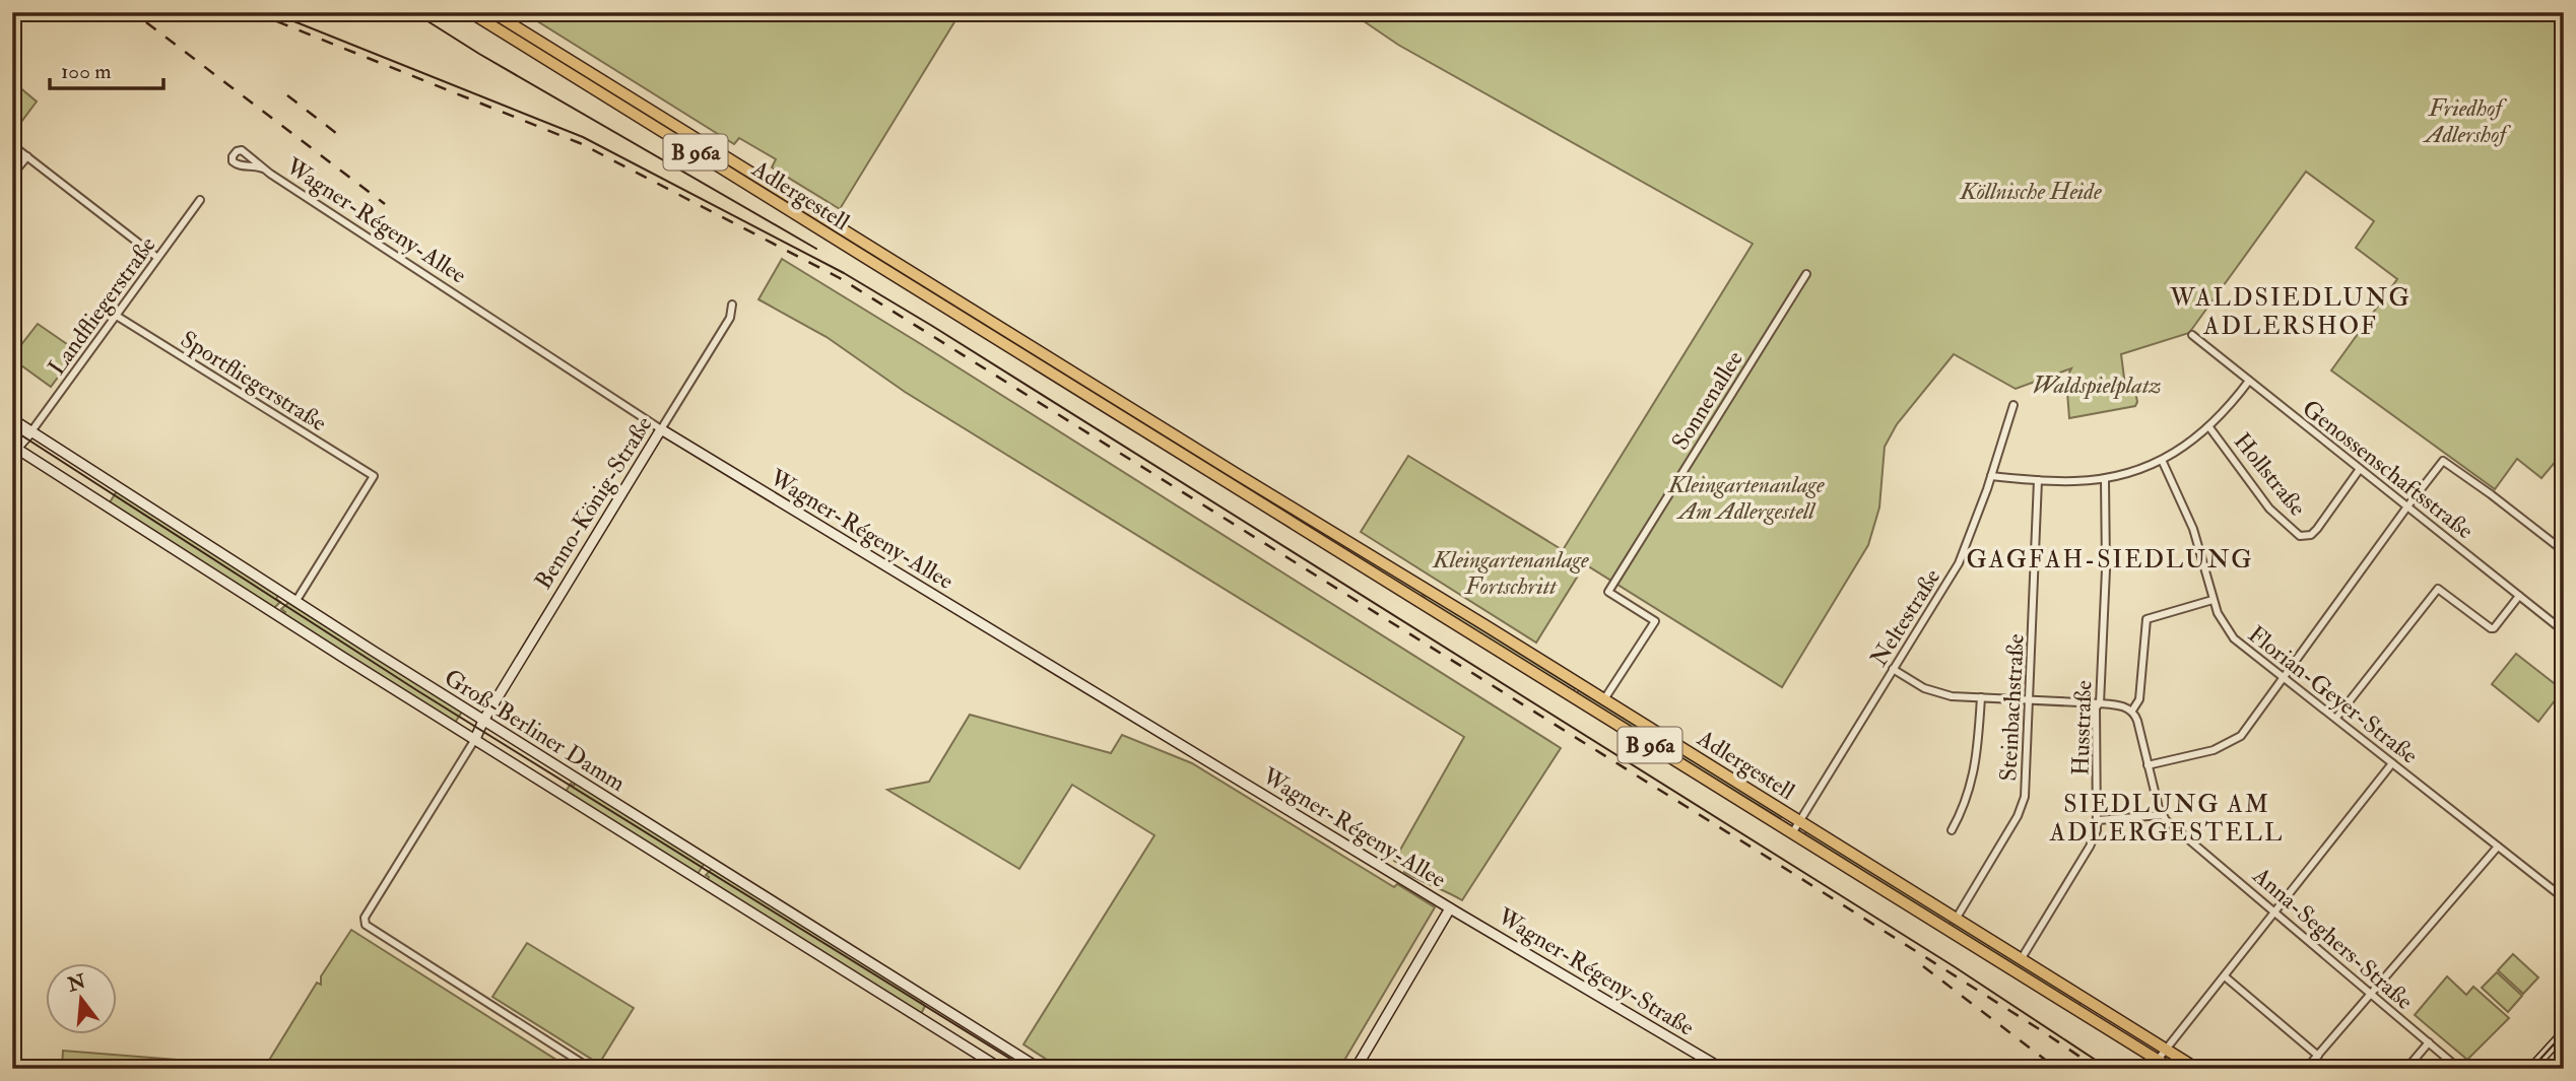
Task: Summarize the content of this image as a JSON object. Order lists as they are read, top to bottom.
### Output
{
  "streets": {
    "main road": [
      "B 96a",
      "Adlergestell",
      "Wagner-Régeny-Allee",
      "Benno-König-Straße",
      "Groß-Berliner Damm",
      "Wagner-Régeny-Straße"
    ],
    "street": [
      "Landfliegerstraße",
      "Sportfliegerstraße",
      "Sonnenallee",
      "Genossenschaftsstraße",
      "Hollstraße",
      "Neltestraße",
      "Florian-Geyer-Straße",
      "Steinbachstraße",
      "Husstraße",
      "Anna-Seghers-Straße"
    ]
  },
  "crossings": [
    ["Adlergestell", "Sonnenallee"],
    ["Adlergestell", "Neltestraße"],
    ["Adlergestell", "Steinbachstraße"],
    ["Adlergestell", "Husstraße"],
    ["Wagner-Régeny-Allee", "Benno-König-Straße"],
    ["Wagner-Régeny-Allee", "Wagner-Régeny-Straße"],
    ["Landfliegerstraße", "Sportfliegerstraße"],
    ["Landfliegerstraße", "Groß-Berliner Damm"],
    ["Sportfliegerstraße", "Groß-Berliner Damm"],
    ["Genossenschaftsstraße", "Hollstraße"],
    ["Benno-König-Straße", "Groß-Berliner Damm"]
  ],
  "districts": ["WALDSIEDLUNG ADLERSHOF", "GAGFAH-SIEDLUNG", "SIEDLUNG AM ADLERGESTELL"],
  "parks": [
    "Friedhof Adlershof",
    "Köllnische Heide",
    "Waldspielplatz",
    "Kleingartenanlage Am Adlergestell",
    "Kleingartenanlage Fortschritt"
  ],
  "scale_bar": "100 m",
  "north": "top"
}
